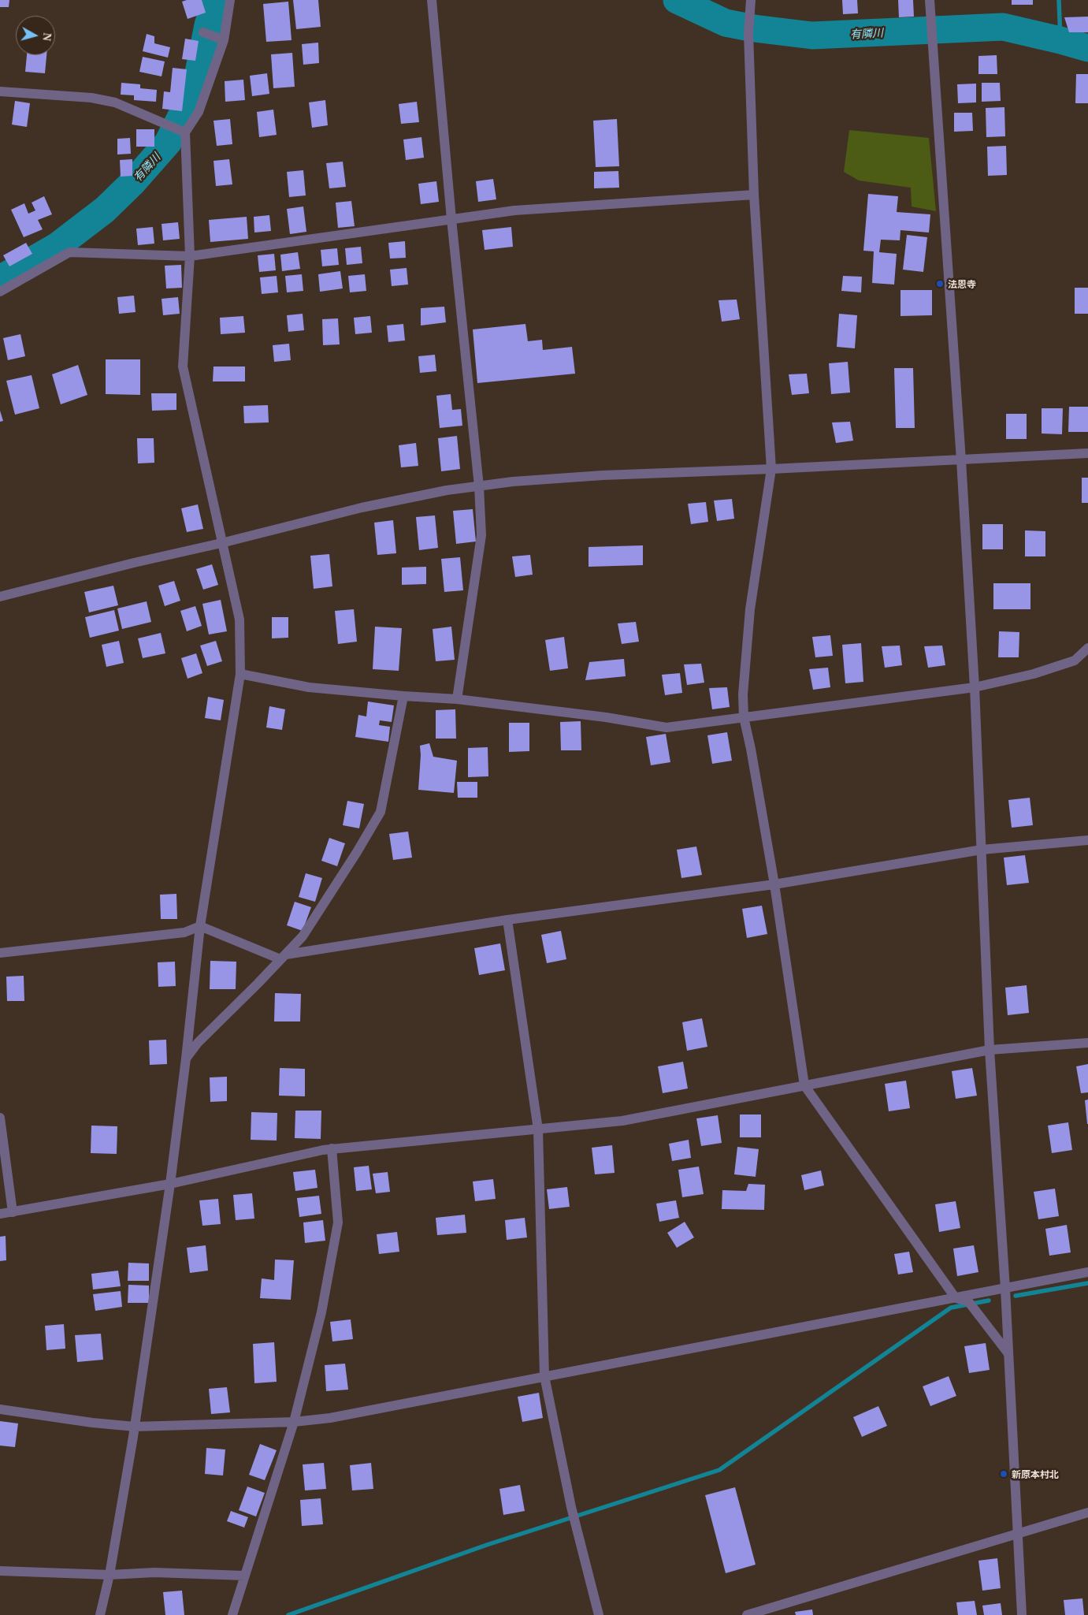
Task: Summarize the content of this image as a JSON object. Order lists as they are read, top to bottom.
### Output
{
  "water": ["有隣川"],
  "places": ["法恩寺", "新原本村北"],
  "north": "right"
}
